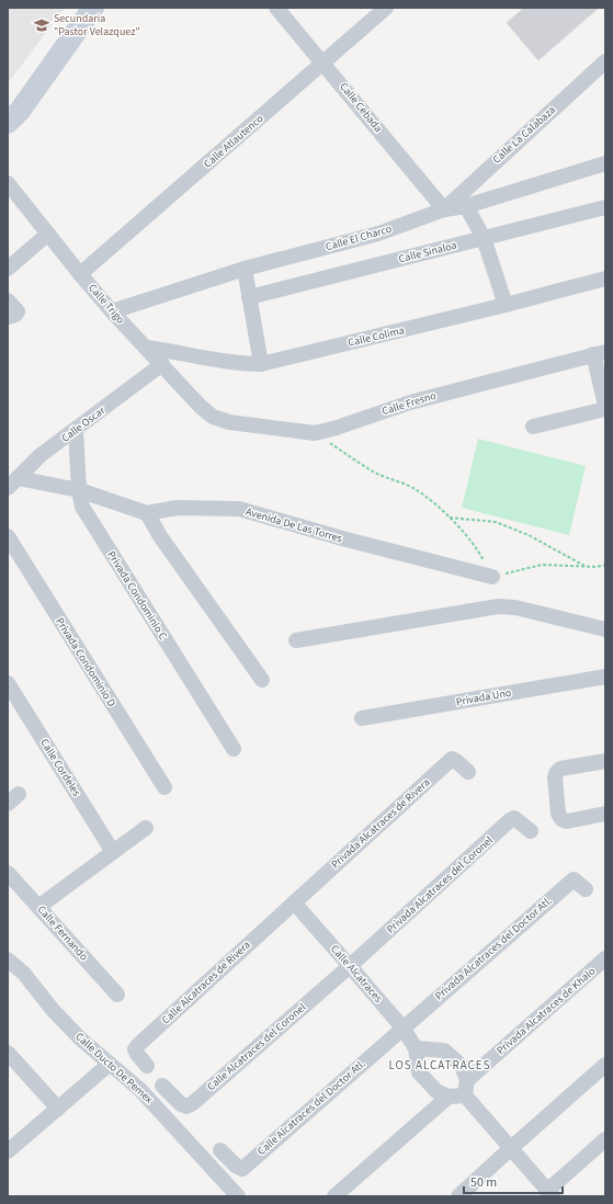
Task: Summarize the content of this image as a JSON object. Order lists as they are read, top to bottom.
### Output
{
  "streets": {
    "street": [
      "Calle Cebada",
      "Calle La Calabaza",
      "Calle Atlautenco",
      "Calle El Charco",
      "Calle Sinaloa",
      "Calle Trigo",
      "Calle Colima",
      "Calle Fresno",
      "Calle Oscar",
      "Avenida De Las Torres",
      "Privada Condominio C",
      "Privada Condominio D",
      "Privada Uno",
      "Calle Cordeles",
      "Privada Alcatraces de Rivera",
      "Privada Alcatraces del Coronel",
      "Calle Fernando",
      "Privada Alcatraces del Doctor Atl.",
      "Calle Alcatraces",
      "Calle Alcatraces de Rivera",
      "Privada Alcatraces de Khalo",
      "Calle Alcatraces del Coronel",
      "Calle Ducto De Pemex",
      "Calle Alcatraces del Doctor Atl."
    ]
  },
  "crossings": [
    ["Calle Cebada", "Calle La Calabaza"],
    ["Calle Cebada", "Calle Atlautenco"],
    ["Calle Cebada", "Calle El Charco"],
    ["Calle La Calabaza", "Calle El Charco"],
    ["Calle Atlautenco", "Calle Trigo"],
    ["Calle El Charco", "Calle Trigo"],
    ["Calle Trigo", "Calle Colima"],
    ["Calle Trigo", "Calle Fresno"],
    ["Calle Trigo", "Calle Oscar"],
    ["Calle Oscar", "Avenida De Las Torres"],
    ["Calle Oscar", "Privada Condominio C"],
    ["Avenida De Las Torres", "Privada Condominio C"],
    ["Privada Alcatraces de Rivera", "Calle Alcatraces"],
    ["Privada Alcatraces de Rivera", "Calle Alcatraces de Rivera"],
    ["Privada Alcatraces del Coronel", "Calle Alcatraces"],
    ["Privada Alcatraces del Coronel", "Calle Alcatraces del Coronel"],
    ["Privada Alcatraces del Doctor Atl.", "Calle Alcatraces"],
    ["Privada Alcatraces del Doctor Atl.", "Calle Alcatraces del Doctor Atl."],
    ["Calle Alcatraces", "Calle Alcatraces de Rivera"],
    ["Calle Alcatraces", "Calle Alcatraces del Coronel"],
    ["Calle Alcatraces", "Calle Alcatraces del Doctor Atl."]
  ],
  "districts": ["LOS ALCATRACES"],
  "places": {
    "school or university": ["Secundaria \"Pastor Velazquez\""]
  },
  "scale_bar": "50 m"
}
